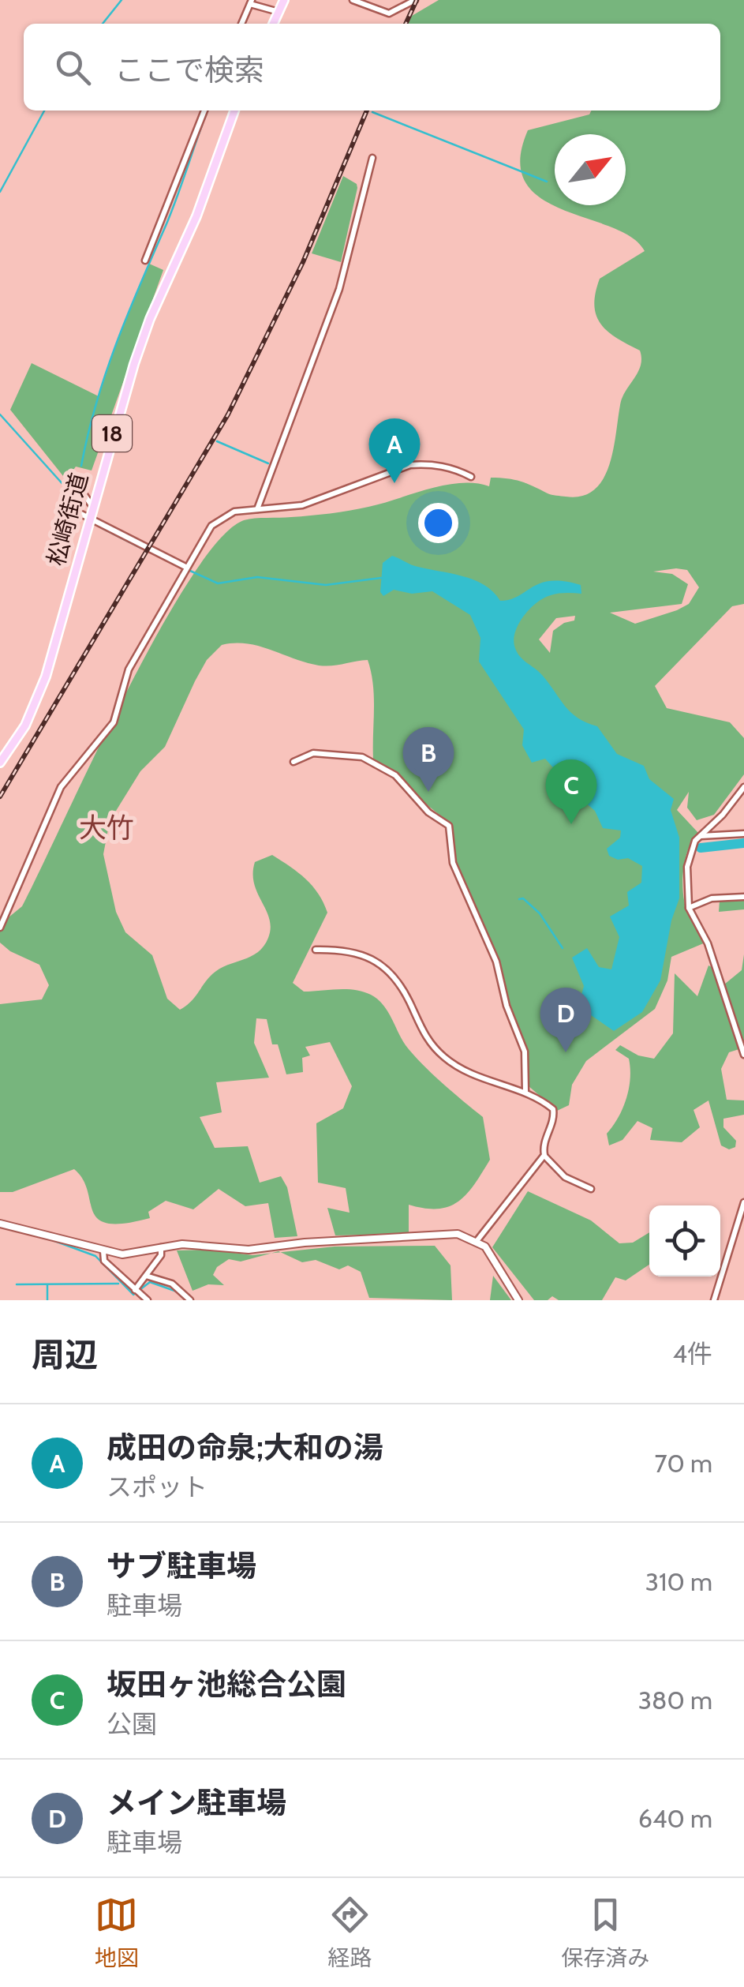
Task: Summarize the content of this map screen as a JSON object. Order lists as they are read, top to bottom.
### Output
{
  "streets": {
    "main road": ["18", "松崎街道"]
  },
  "districts": ["大竹"],
  "north": "top right",
  "page": {
    "search": "ここで検索",
    "pins": [
      "A",
      "B",
      "C",
      "D"
    ],
    "heading": ["周辺", "4件"],
    "list": [
      {
        "mark": "A",
        "name": "成田の命泉;大和の湯",
        "note": "スポット",
        "value": "70 m"
      },
      {
        "mark": "B",
        "name": "サブ駐車場",
        "note": "駐車場",
        "value": "310 m"
      },
      {
        "mark": "C",
        "name": "坂田ヶ池総合公園",
        "note": "公園",
        "value": "380 m"
      },
      {
        "mark": "D",
        "name": "メイン駐車場",
        "note": "駐車場",
        "value": "640 m"
      }
    ],
    "nav": ["地図", "経路", "保存済み"]
  }
}
